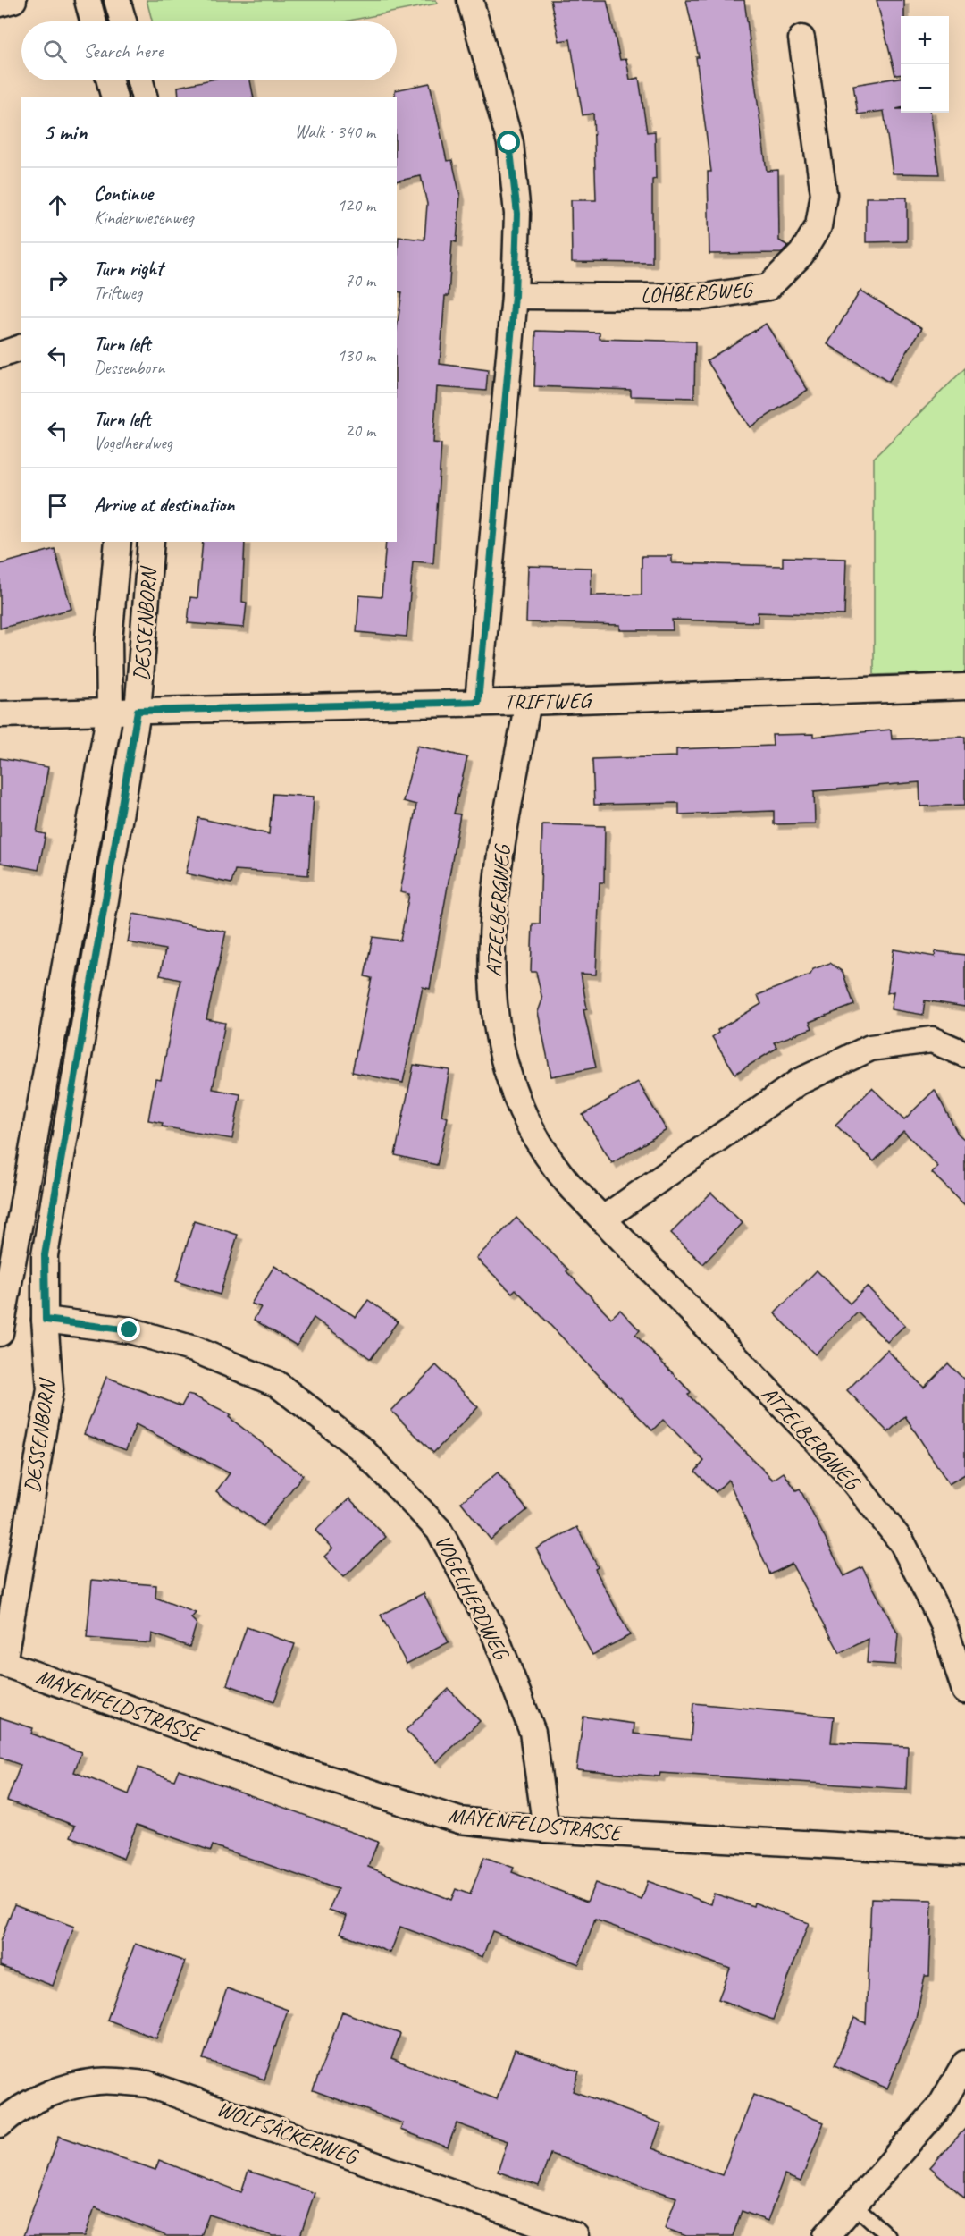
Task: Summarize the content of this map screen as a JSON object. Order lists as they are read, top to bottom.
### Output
{
  "streets": {
    "street": [
      "LOHBERGWEG",
      "DESSENBORN",
      "TRIFTWEG",
      "ATZELBERGWEG",
      "VOGELHERDWEG",
      "MAYENFELDSTRASSE",
      "WOLFSÄCKERWEG"
    ]
  },
  "crossings": [
    ["DESSENBORN", "TRIFTWEG"],
    ["DESSENBORN", "VOGELHERDWEG"],
    ["DESSENBORN", "MAYENFELDSTRASSE"],
    ["TRIFTWEG", "ATZELBERGWEG"],
    ["VOGELHERDWEG", "MAYENFELDSTRASSE"]
  ],
  "page": {
    "map_buttons": ["+", "−"],
    "search": "Search here",
    "heading": ["5 min", "Walk · 340 m"],
    "list": [
      ["Continue", "Kinderwiesenweg", "120 m"],
      ["Turn right", "Triftweg", "70 m"],
      ["Turn left", "Dessenborn", "130 m"],
      ["Turn left", "Vogelherdweg", "20 m"],
      "Arrive at destination"
    ]
  }
}
